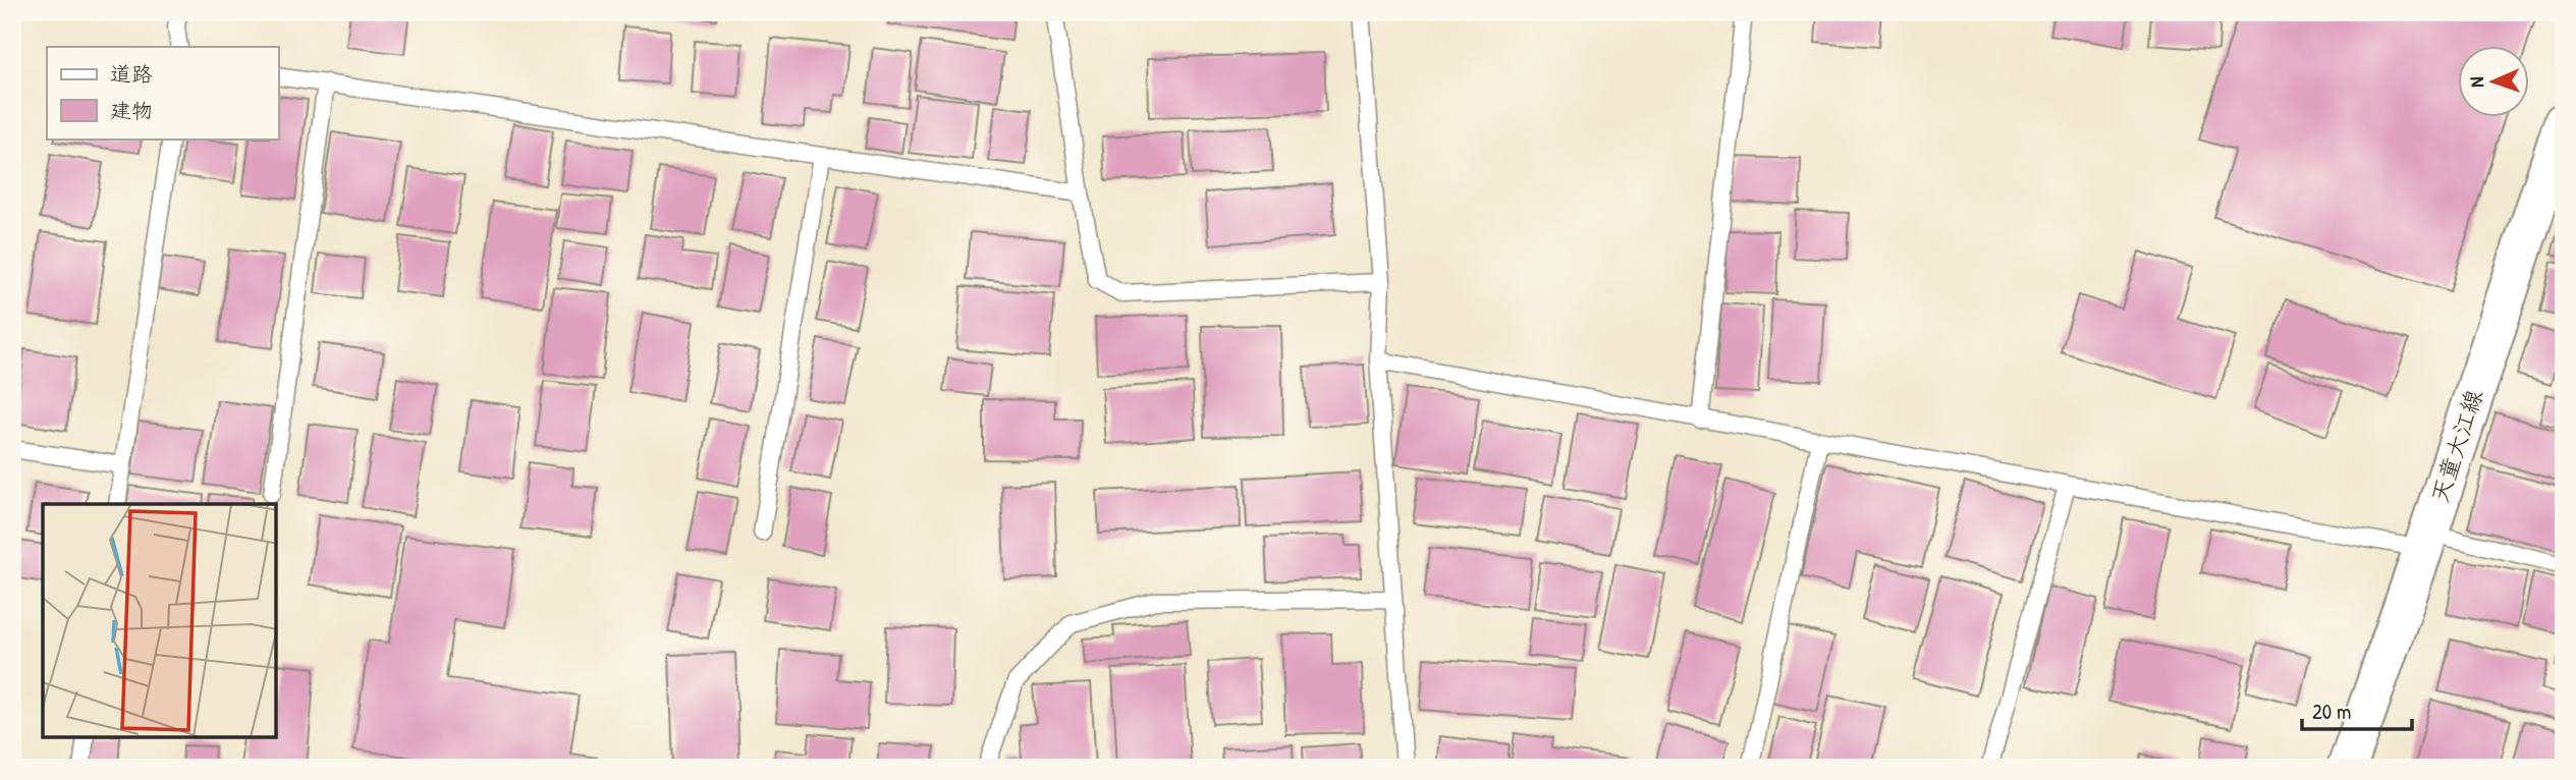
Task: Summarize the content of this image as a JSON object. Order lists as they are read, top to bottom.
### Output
{
  "streets": {
    "main road": ["天童大江線"]
  },
  "legend": ["道路", "建物"],
  "scale_bar": "20 m",
  "north": "left"
}
